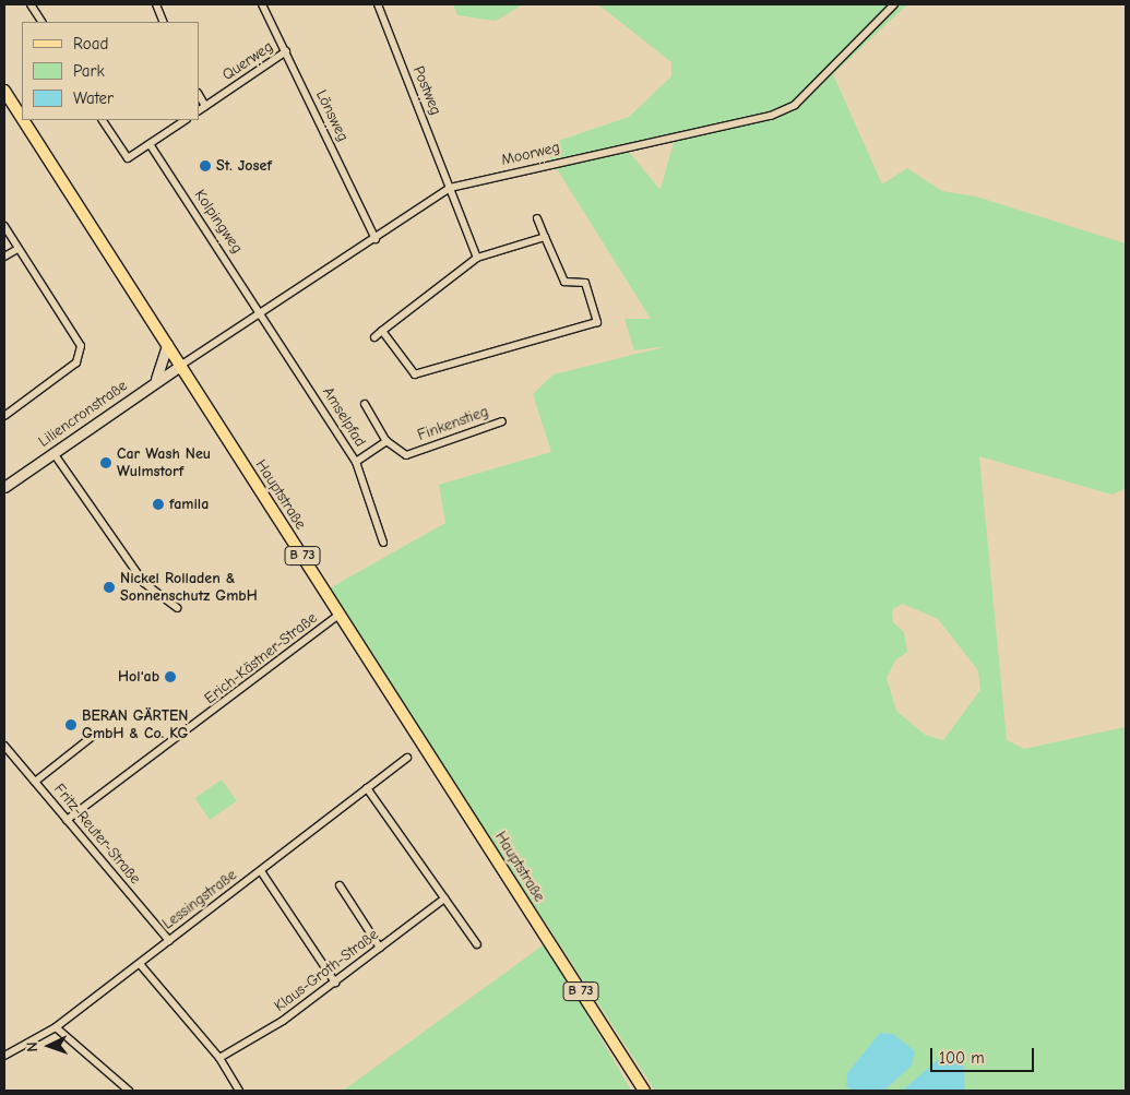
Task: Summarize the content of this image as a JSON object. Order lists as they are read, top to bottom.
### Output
{
  "streets": {
    "main road": ["Hauptstraße", "B 73"],
    "street": [
      "Querweg",
      "Postweg",
      "Lönsweg",
      "Moorweg",
      "Kolpingweg",
      "Liliencronstraße",
      "Amselpfad",
      "Finkenstieg",
      "Erich-Kästner-Straße",
      "Fritz-Reuter-Straße",
      "Lessingstraße",
      "Klaus-Groth-Straße"
    ]
  },
  "crossings": [
    ["Querweg", "Lönsweg"],
    ["Postweg", "Moorweg"],
    ["Lönsweg", "Moorweg"],
    ["Moorweg", "Kolpingweg"],
    ["Moorweg", "Liliencronstraße"],
    ["Moorweg", "Amselpfad"],
    ["Moorweg", "Hauptstraße"],
    ["Kolpingweg", "Amselpfad"],
    ["Liliencronstraße", "Hauptstraße"],
    ["Hauptstraße", "Erich-Kästner-Straße"],
    ["Erich-Kästner-Straße", "Fritz-Reuter-Straße"],
    ["Fritz-Reuter-Straße", "Lessingstraße"]
  ],
  "places": [
    "St. Josef",
    "Car Wash Neu Wulmstorf",
    "famila",
    "Nickel Rolladen & Sonnenschutz GmbH",
    "Hol'ab",
    "BERAN GÄRTEN GmbH & Co. KG"
  ],
  "legend": ["Road", "Park", "Water"],
  "scale_bar": "100 m",
  "north": "left"
}
